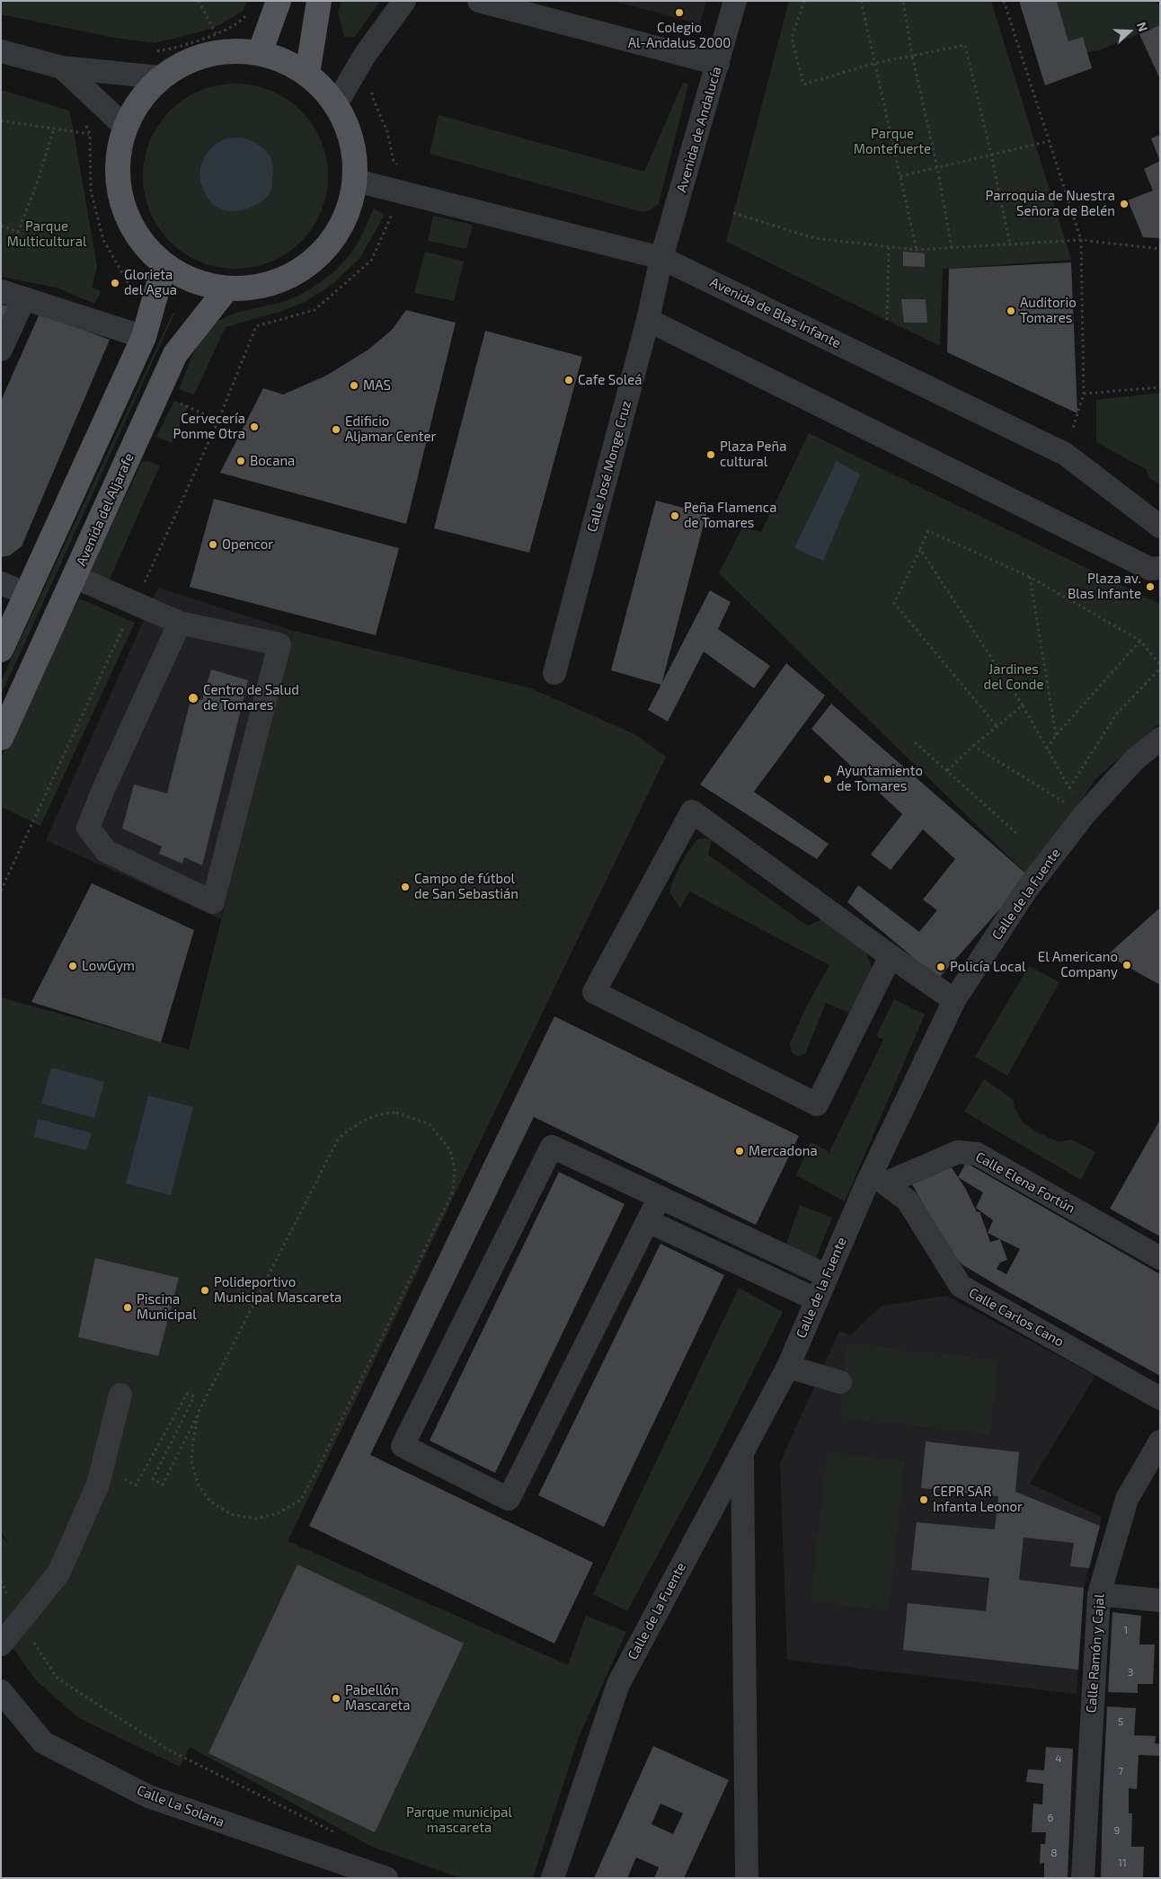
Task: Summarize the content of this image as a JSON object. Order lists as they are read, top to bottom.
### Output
{
  "streets": {
    "main road": ["Avenida del Aljarafe"],
    "street": [
      "Avenida de Andalucía",
      "Avenida de Blas Infante",
      "Calle José Monge Cruz",
      "Calle de la Fuente",
      "Calle Elena Fortún",
      "Calle Carlos Cano",
      "Calle Ramón y Cajal",
      "Calle La Solana"
    ]
  },
  "crossings": [
    ["Avenida de Andalucía", "Avenida de Blas Infante"],
    ["Avenida de Andalucía", "Calle José Monge Cruz"],
    ["Avenida de Blas Infante", "Calle José Monge Cruz"],
    ["Calle de la Fuente", "Calle Elena Fortún"],
    ["Calle de la Fuente", "Calle Carlos Cano"],
    ["Calle Elena Fortún", "Calle Carlos Cano"]
  ],
  "parks": [
    "Parque Montefuerte",
    "Parque Multicultural",
    "Jardines del Conde",
    "Parque municipal mascareta"
  ],
  "places": [
    "Colegio Al-Andalus 2000",
    "Parroquia de Nuestra Señora de Belén",
    "Glorieta del Agua",
    "Auditorio Tomares",
    "Cafe Soleá",
    "MAS",
    "Cervecería Ponme Otra",
    "Edificio Aljamar Center",
    "Plaza Peña cultural",
    "Bocana",
    "Peña Flamenca de Tomares",
    "Opencor",
    "Plaza av. Blas Infante",
    "Centro de Salud de Tomares",
    "Ayuntamiento de Tomares",
    "Campo de fútbol de San Sebastián",
    "El Americano Company",
    "LowGym",
    "Policía Local",
    "Mercadona",
    "Polideportivo Municipal Mascareta",
    "Piscina Municipal",
    "CEPR SAR Infanta Leonor",
    "Pabellón Mascareta"
  ],
  "house_numbers": [
    "1",
    "3",
    "5",
    "4",
    "7",
    "6",
    "9",
    "8",
    "11"
  ],
  "north": "right"
}
